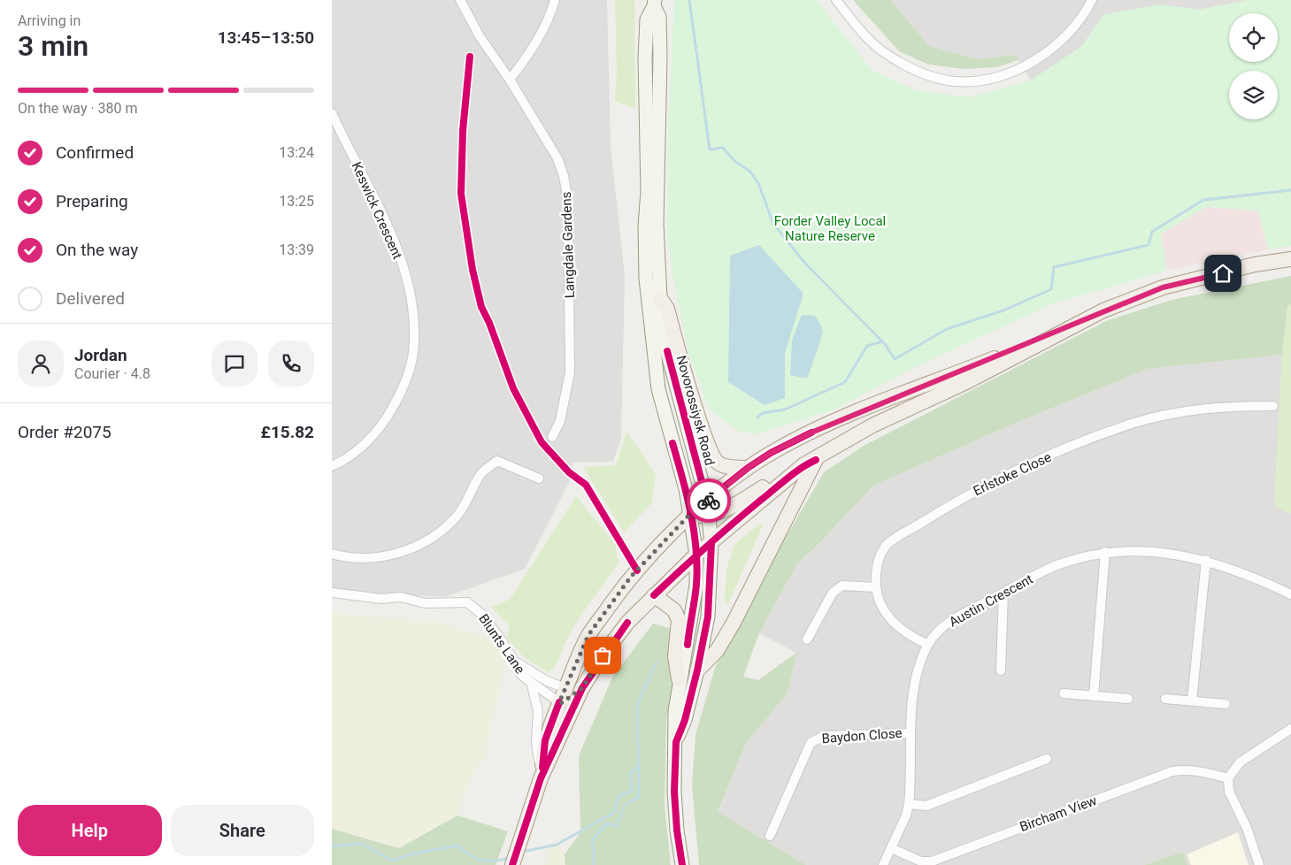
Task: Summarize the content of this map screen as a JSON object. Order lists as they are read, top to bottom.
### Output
{
  "streets": {
    "main road": ["Novorossiysk Road"],
    "street": [
      "Keswick Crescent",
      "Langdale Gardens",
      "Erlstoke Close",
      "Austin Crescent",
      "Blunts Lane",
      "Baydon Close",
      "Bircham View"
    ]
  },
  "crossings": [
    ["Erlstoke Close", "Austin Crescent"],
    ["Austin Crescent", "Baydon Close"],
    ["Austin Crescent", "Bircham View"]
  ],
  "parks": ["Forder Valley Local Nature Reserve"],
  "page": {
    "heading": ["3 min", "Arriving in", "13:45–13:50"],
    "panel": [
      "Jordan",
      "Courier · 4.8",
      "Order #2075",
      "£15.82"
    ],
    "bar": "On the way · 380 m",
    "list": [
      ["Confirmed", "13:24"],
      ["Preparing", "13:25"],
      ["On the way", "13:39"],
      "Delivered"
    ],
    "buttons": ["Help", "Share"]
  }
}
